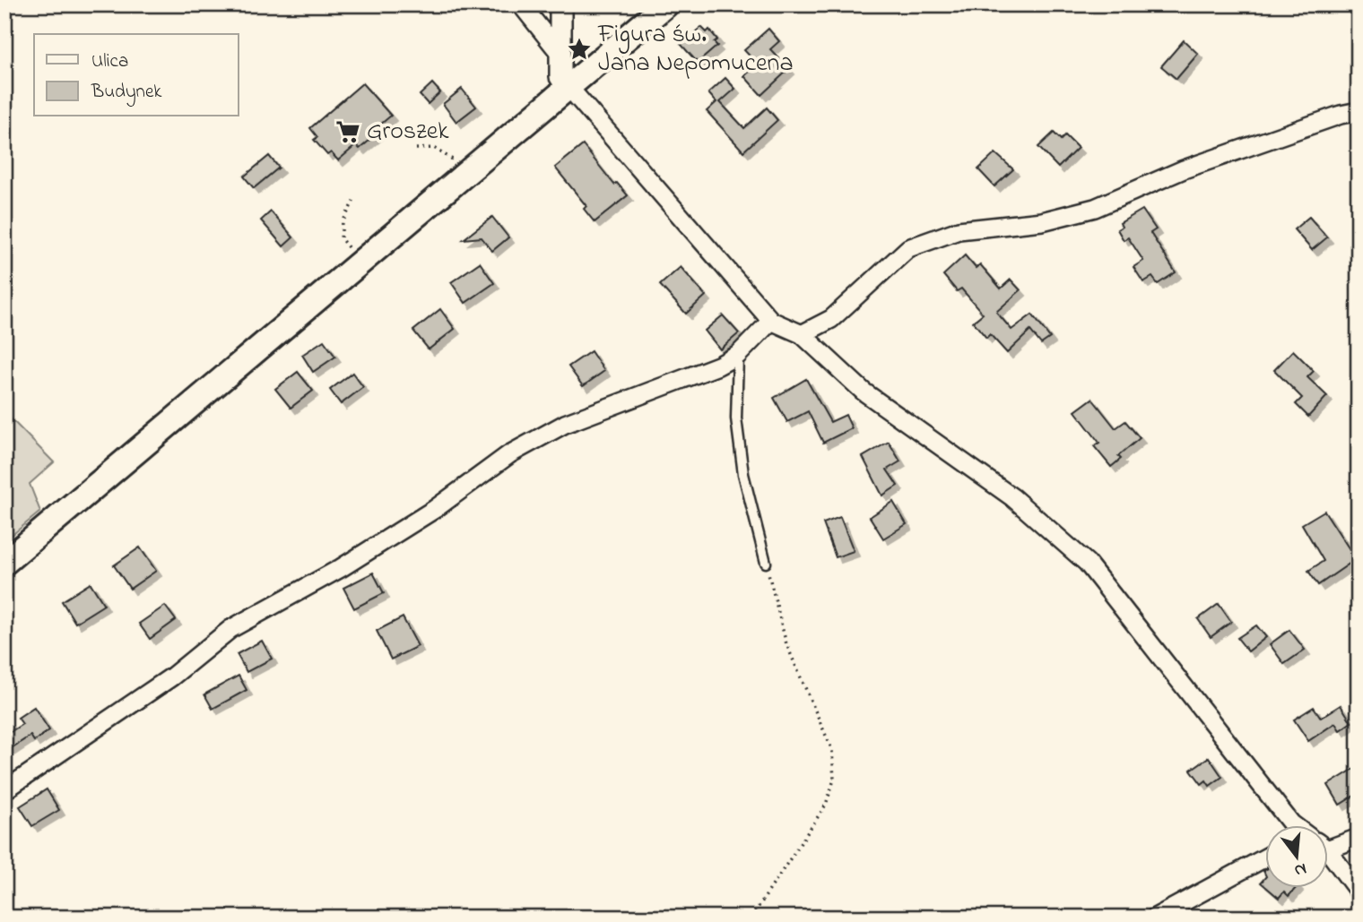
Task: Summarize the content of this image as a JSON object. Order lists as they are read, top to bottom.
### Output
{
  "places": {
    "place": ["Figura św. Jana Nepomucena"],
    "supermarket": ["Groszek"]
  },
  "legend": ["Ulica", "Budynek"],
  "north": "bottom"
}
